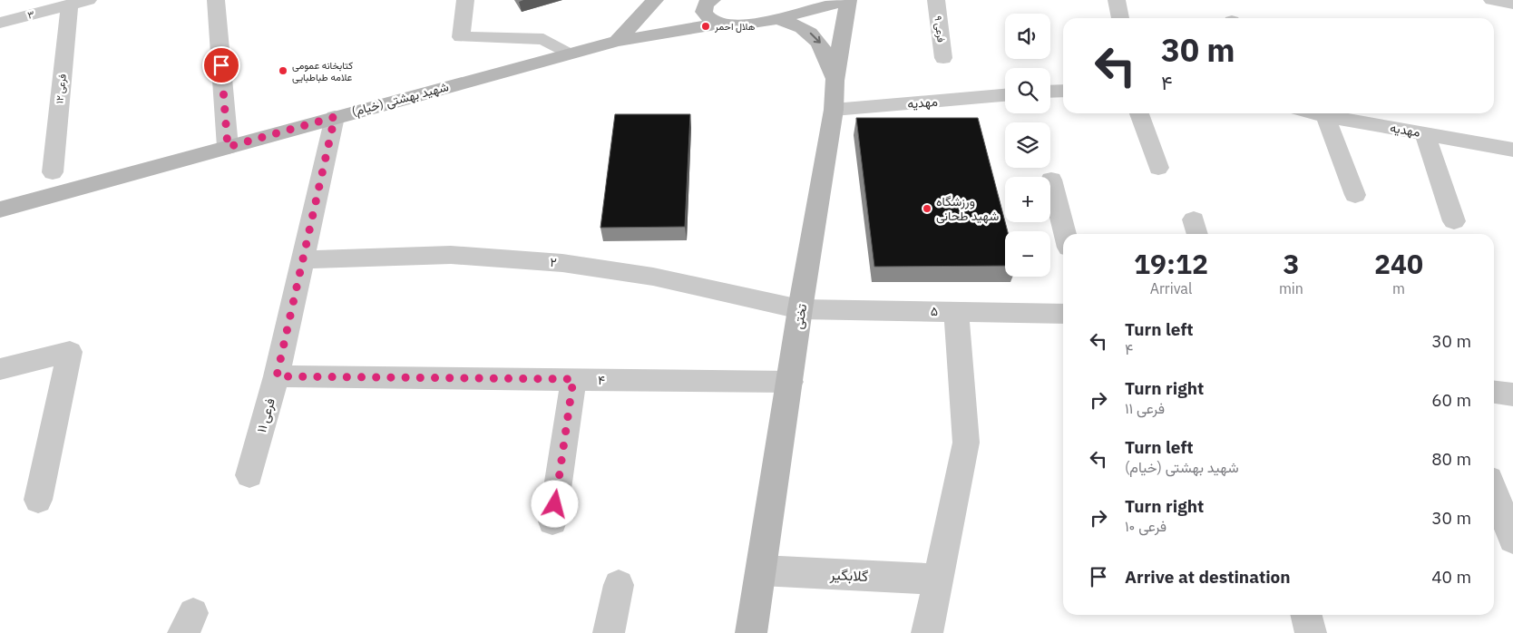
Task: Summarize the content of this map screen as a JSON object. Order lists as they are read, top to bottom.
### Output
{
  "streets": {
    "main road": ["شهید بهشتی (خیام)", "تختی"],
    "street": [
      "۳",
      "فرعی ۹",
      "فرعی ۱۲",
      "مهدیه",
      "۲",
      "۵",
      "۴",
      "فرعی ۱۱",
      "گلابگیر"
    ]
  },
  "crossings": [
    ["۳", "فرعی ۱۲"],
    ["شهید بهشتی (خیام)", "تختی"],
    ["شهید بهشتی (خیام)", "فرعی ۱۱"],
    ["مهدیه", "تختی"],
    ["۲", "۵"],
    ["۲", "تختی"],
    ["۲", "فرعی ۱۱"],
    ["۵", "تختی"],
    ["تختی", "۴"],
    ["تختی", "گلابگیر"],
    ["۴", "فرعی ۱۱"]
  ],
  "places": ["هلال احمر", "کتابخانه عمومی علامه طباطبایی", "ورزشگاه شهید طحانی"],
  "page": {
    "map_buttons": ["+", "−"],
    "turn": ["30 m", "۴"],
    "eta": [
      "19:12",
      "Arrival",
      "3",
      "min",
      "240",
      "m"
    ],
    "list": [
      {
        "name": "Turn left",
        "note": "۴",
        "value": "30 m"
      },
      {
        "name": "Turn right",
        "note": "فرعی ۱۱",
        "value": "60 m"
      },
      {
        "name": "Turn left",
        "note": "شهید بهشتی (خیام)",
        "value": "80 m"
      },
      {
        "name": "Turn right",
        "note": "فرعی ۱۰",
        "value": "30 m"
      },
      {
        "name": "Arrive at destination",
        "value": "40 m"
      }
    ]
  }
}
